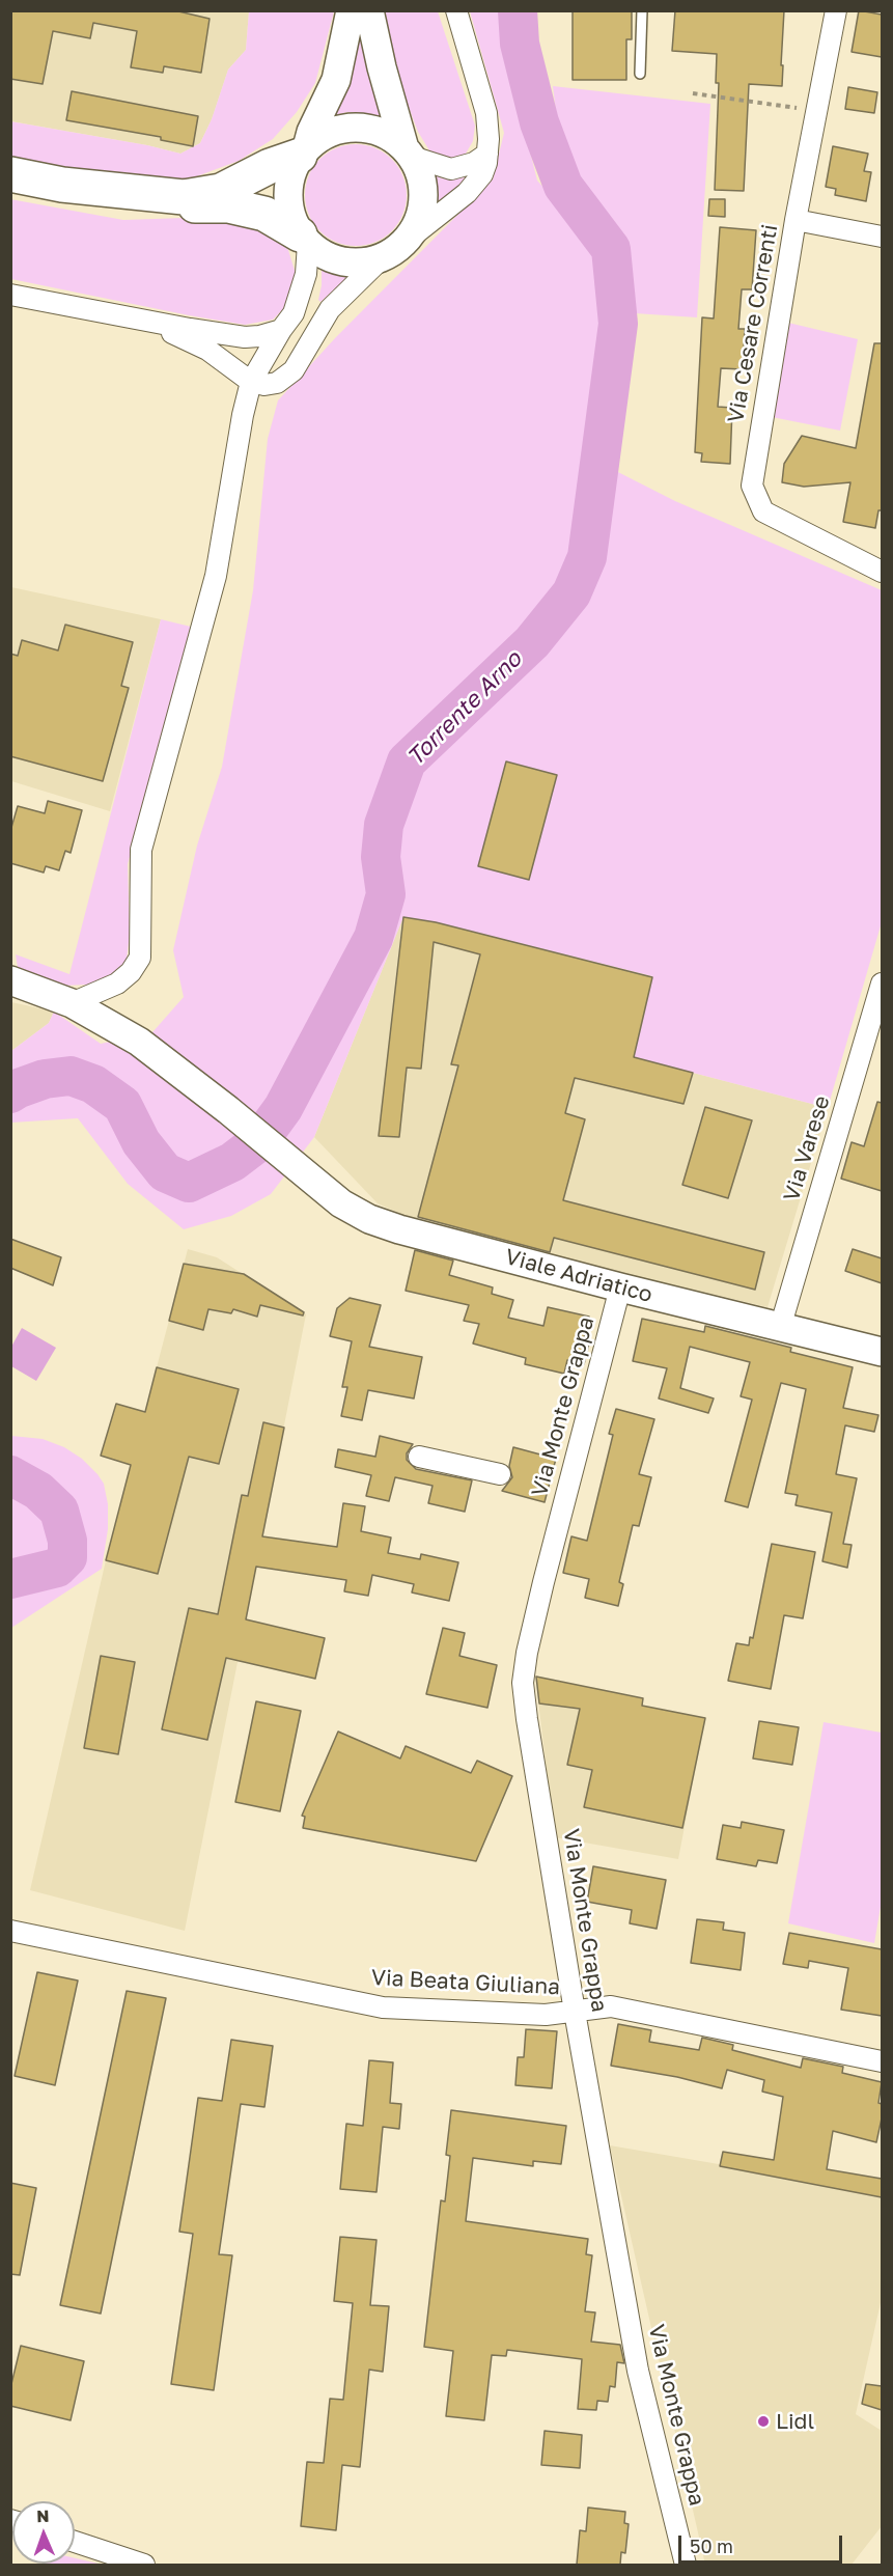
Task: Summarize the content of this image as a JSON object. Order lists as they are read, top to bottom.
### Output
{
  "streets": {
    "street": [
      "Via Cesare Correnti",
      "Via Varese",
      "Viale Adriatico",
      "Via Monte Grappa",
      "Via Beata Giuliana"
    ]
  },
  "crossings": [
    ["Via Varese", "Viale Adriatico"],
    ["Viale Adriatico", "Via Monte Grappa"],
    ["Via Monte Grappa", "Via Beata Giuliana"]
  ],
  "water": ["Torrente Arno"],
  "places": ["Lidl"],
  "scale_bar": "50 m",
  "north": "top"
}
